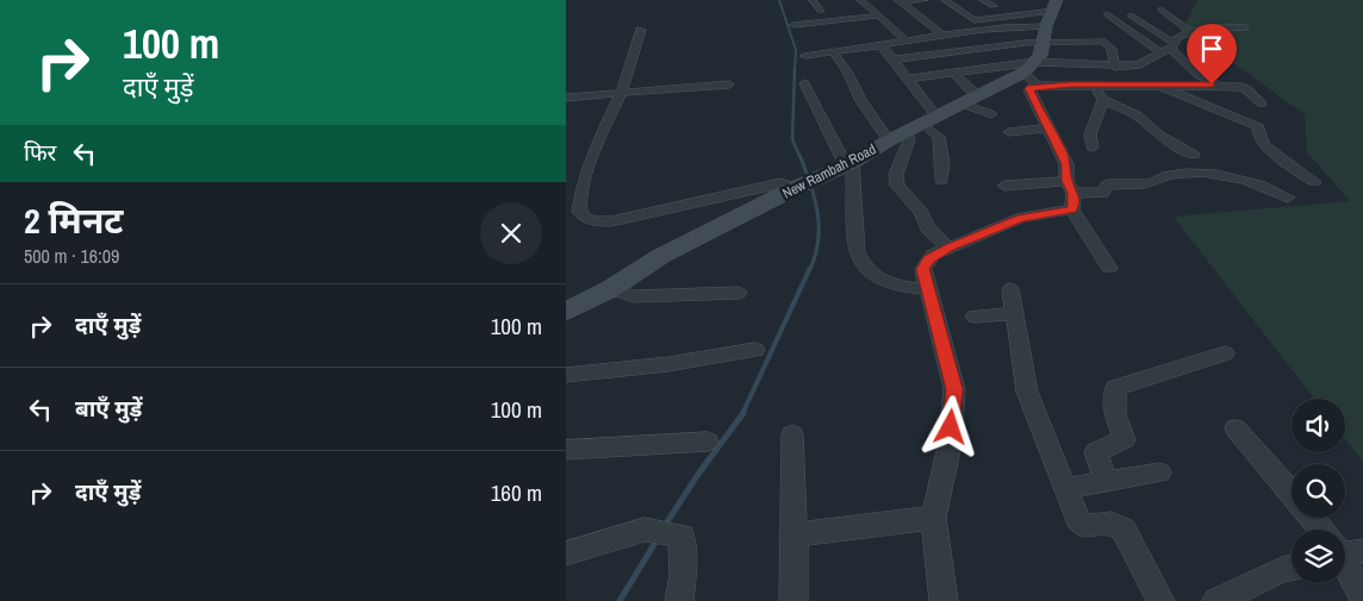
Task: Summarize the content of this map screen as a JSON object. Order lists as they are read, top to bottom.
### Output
{
  "streets": {
    "street": ["New Rambah Road"]
  },
  "page": {
    "turn": ["100 m", "दाएँ मुड़ें"],
    "then": "फिर",
    "heading": ["2 मिनट", "500 m · 16:09"],
    "list": [
      {
        "name": "दाएँ मुड़ें",
        "value": "100 m"
      },
      {
        "name": "बाएँ मुड़ें",
        "value": "100 m"
      },
      {
        "name": "दाएँ मुड़ें",
        "value": "160 m"
      }
    ]
  }
}
